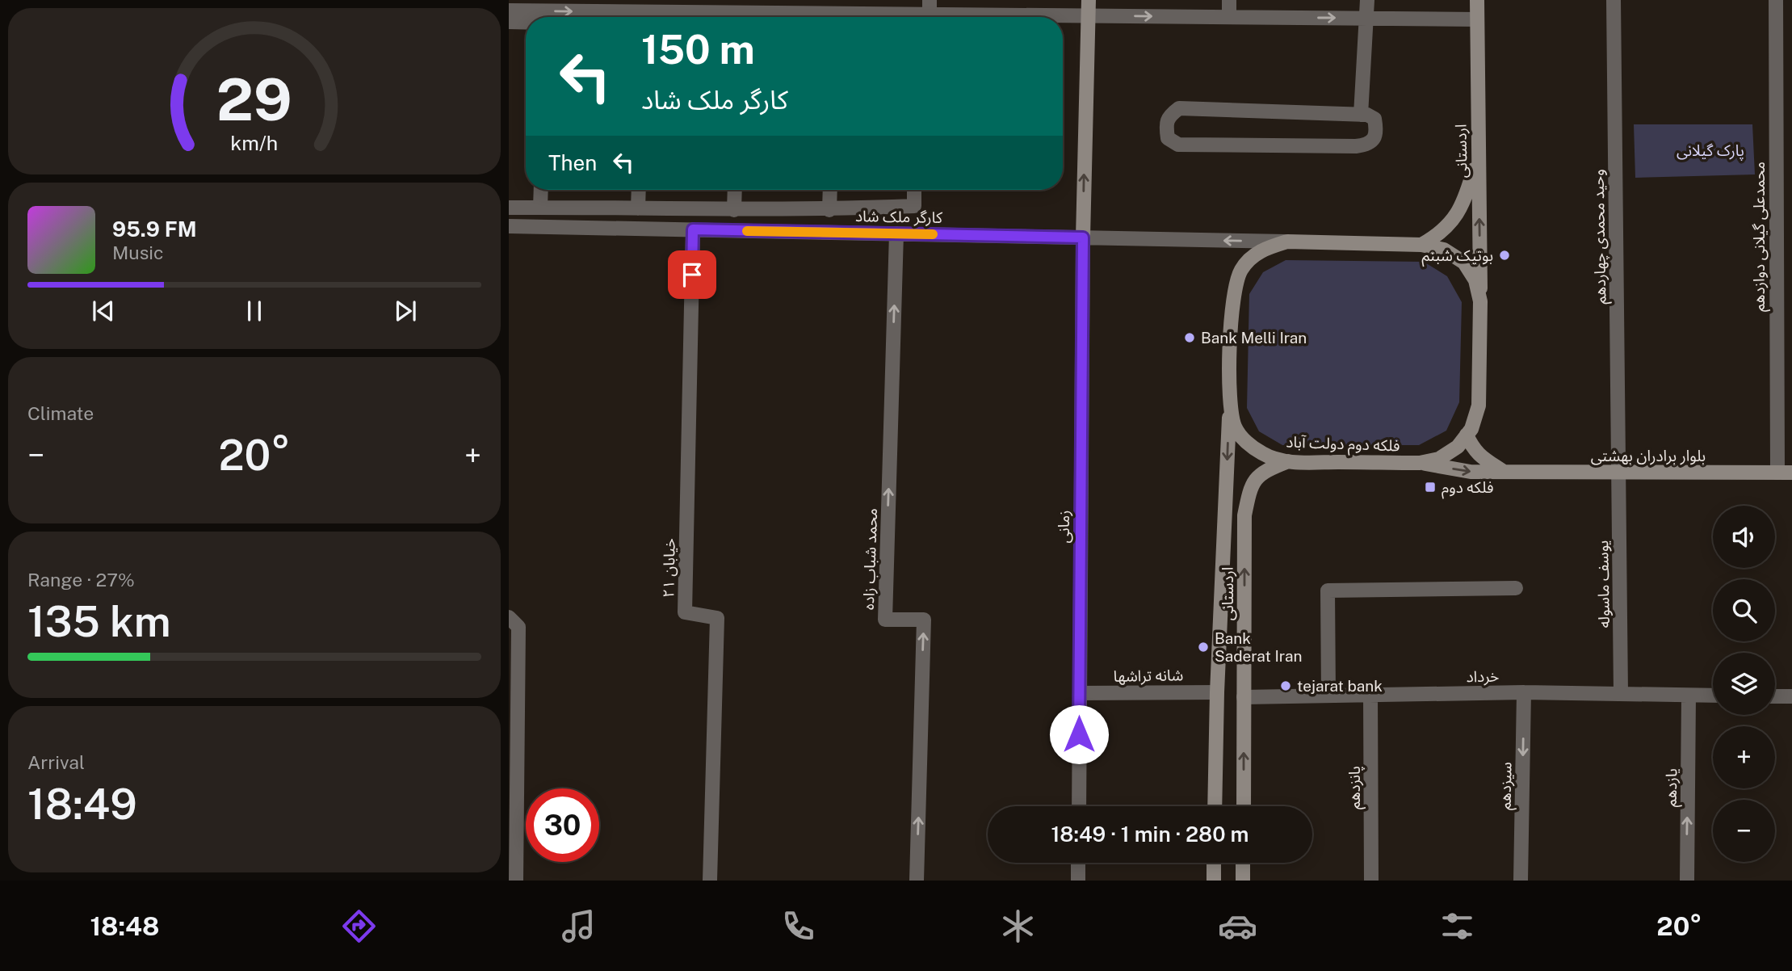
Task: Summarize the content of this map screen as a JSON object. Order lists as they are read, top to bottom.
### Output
{
  "streets": {
    "main road": ["اردستانی", "فلکه دوم دولت آباد", "بلوار برادران بهشتی"],
    "street": [
      "کارگر ملک شاد",
      "وحید محمدی چهاردهم",
      "محمدعلی گیلانی دوازدهم",
      "زمانی",
      "محمد شباب زاده",
      "خیابان ۲۱",
      "یوسف ماسوله",
      "شانه تراشها",
      "خرداد",
      "سیزدهم",
      "پانزدهم",
      "یازدهم"
    ]
  },
  "crossings": [
    ["اردستانی", "فلکه دوم دولت آباد"],
    ["اردستانی", "شانه تراشها"],
    ["اردستانی", "خرداد"],
    ["کارگر ملک شاد", "فلکه دوم دولت آباد"],
    ["کارگر ملک شاد", "زمانی"],
    ["کارگر ملک شاد", "محمد شباب زاده"],
    ["کارگر ملک شاد", "خیابان ۲۱"],
    ["وحید محمدی چهاردهم", "بلوار برادران بهشتی"],
    ["وحید محمدی چهاردهم", "یوسف ماسوله"],
    ["محمدعلی گیلانی دوازدهم", "بلوار برادران بهشتی"],
    ["فلکه دوم دولت آباد", "بلوار برادران بهشتی"],
    ["بلوار برادران بهشتی", "یوسف ماسوله"],
    ["زمانی", "شانه تراشها"],
    ["یوسف ماسوله", "خرداد"],
    ["خرداد", "سیزدهم"],
    ["خرداد", "پانزدهم"],
    ["خرداد", "یازدهم"]
  ],
  "one_way": ["محمد شباب زاده", "سیزدهم", "یازدهم"],
  "parks": ["پارک گیلانی"],
  "places": {
    "other": [
      "بوتیک شبنم",
      "Bank Melli Iran",
      "Bank Saderat Iran",
      "tejarat bank"
    ],
    "transit": ["فلکه دوم"]
  },
  "page": {
    "turn": ["150 m", "کارگر ملک شاد"],
    "then": "Then",
    "song": ["95.9 FM", "Music"],
    "tile": [
      "Climate",
      ["Range · 27%", "135 km"],
      ["Arrival", "18:49"]
    ],
    "heat": ["−", "20°", "+"],
    "map_buttons": ["+", "−"],
    "limit": "30",
    "trip": "18:49 · 1 min · 280 m",
    "tabs": ["18:48", "20°"],
    "gauge": ["29", "km/h"]
  }
}
